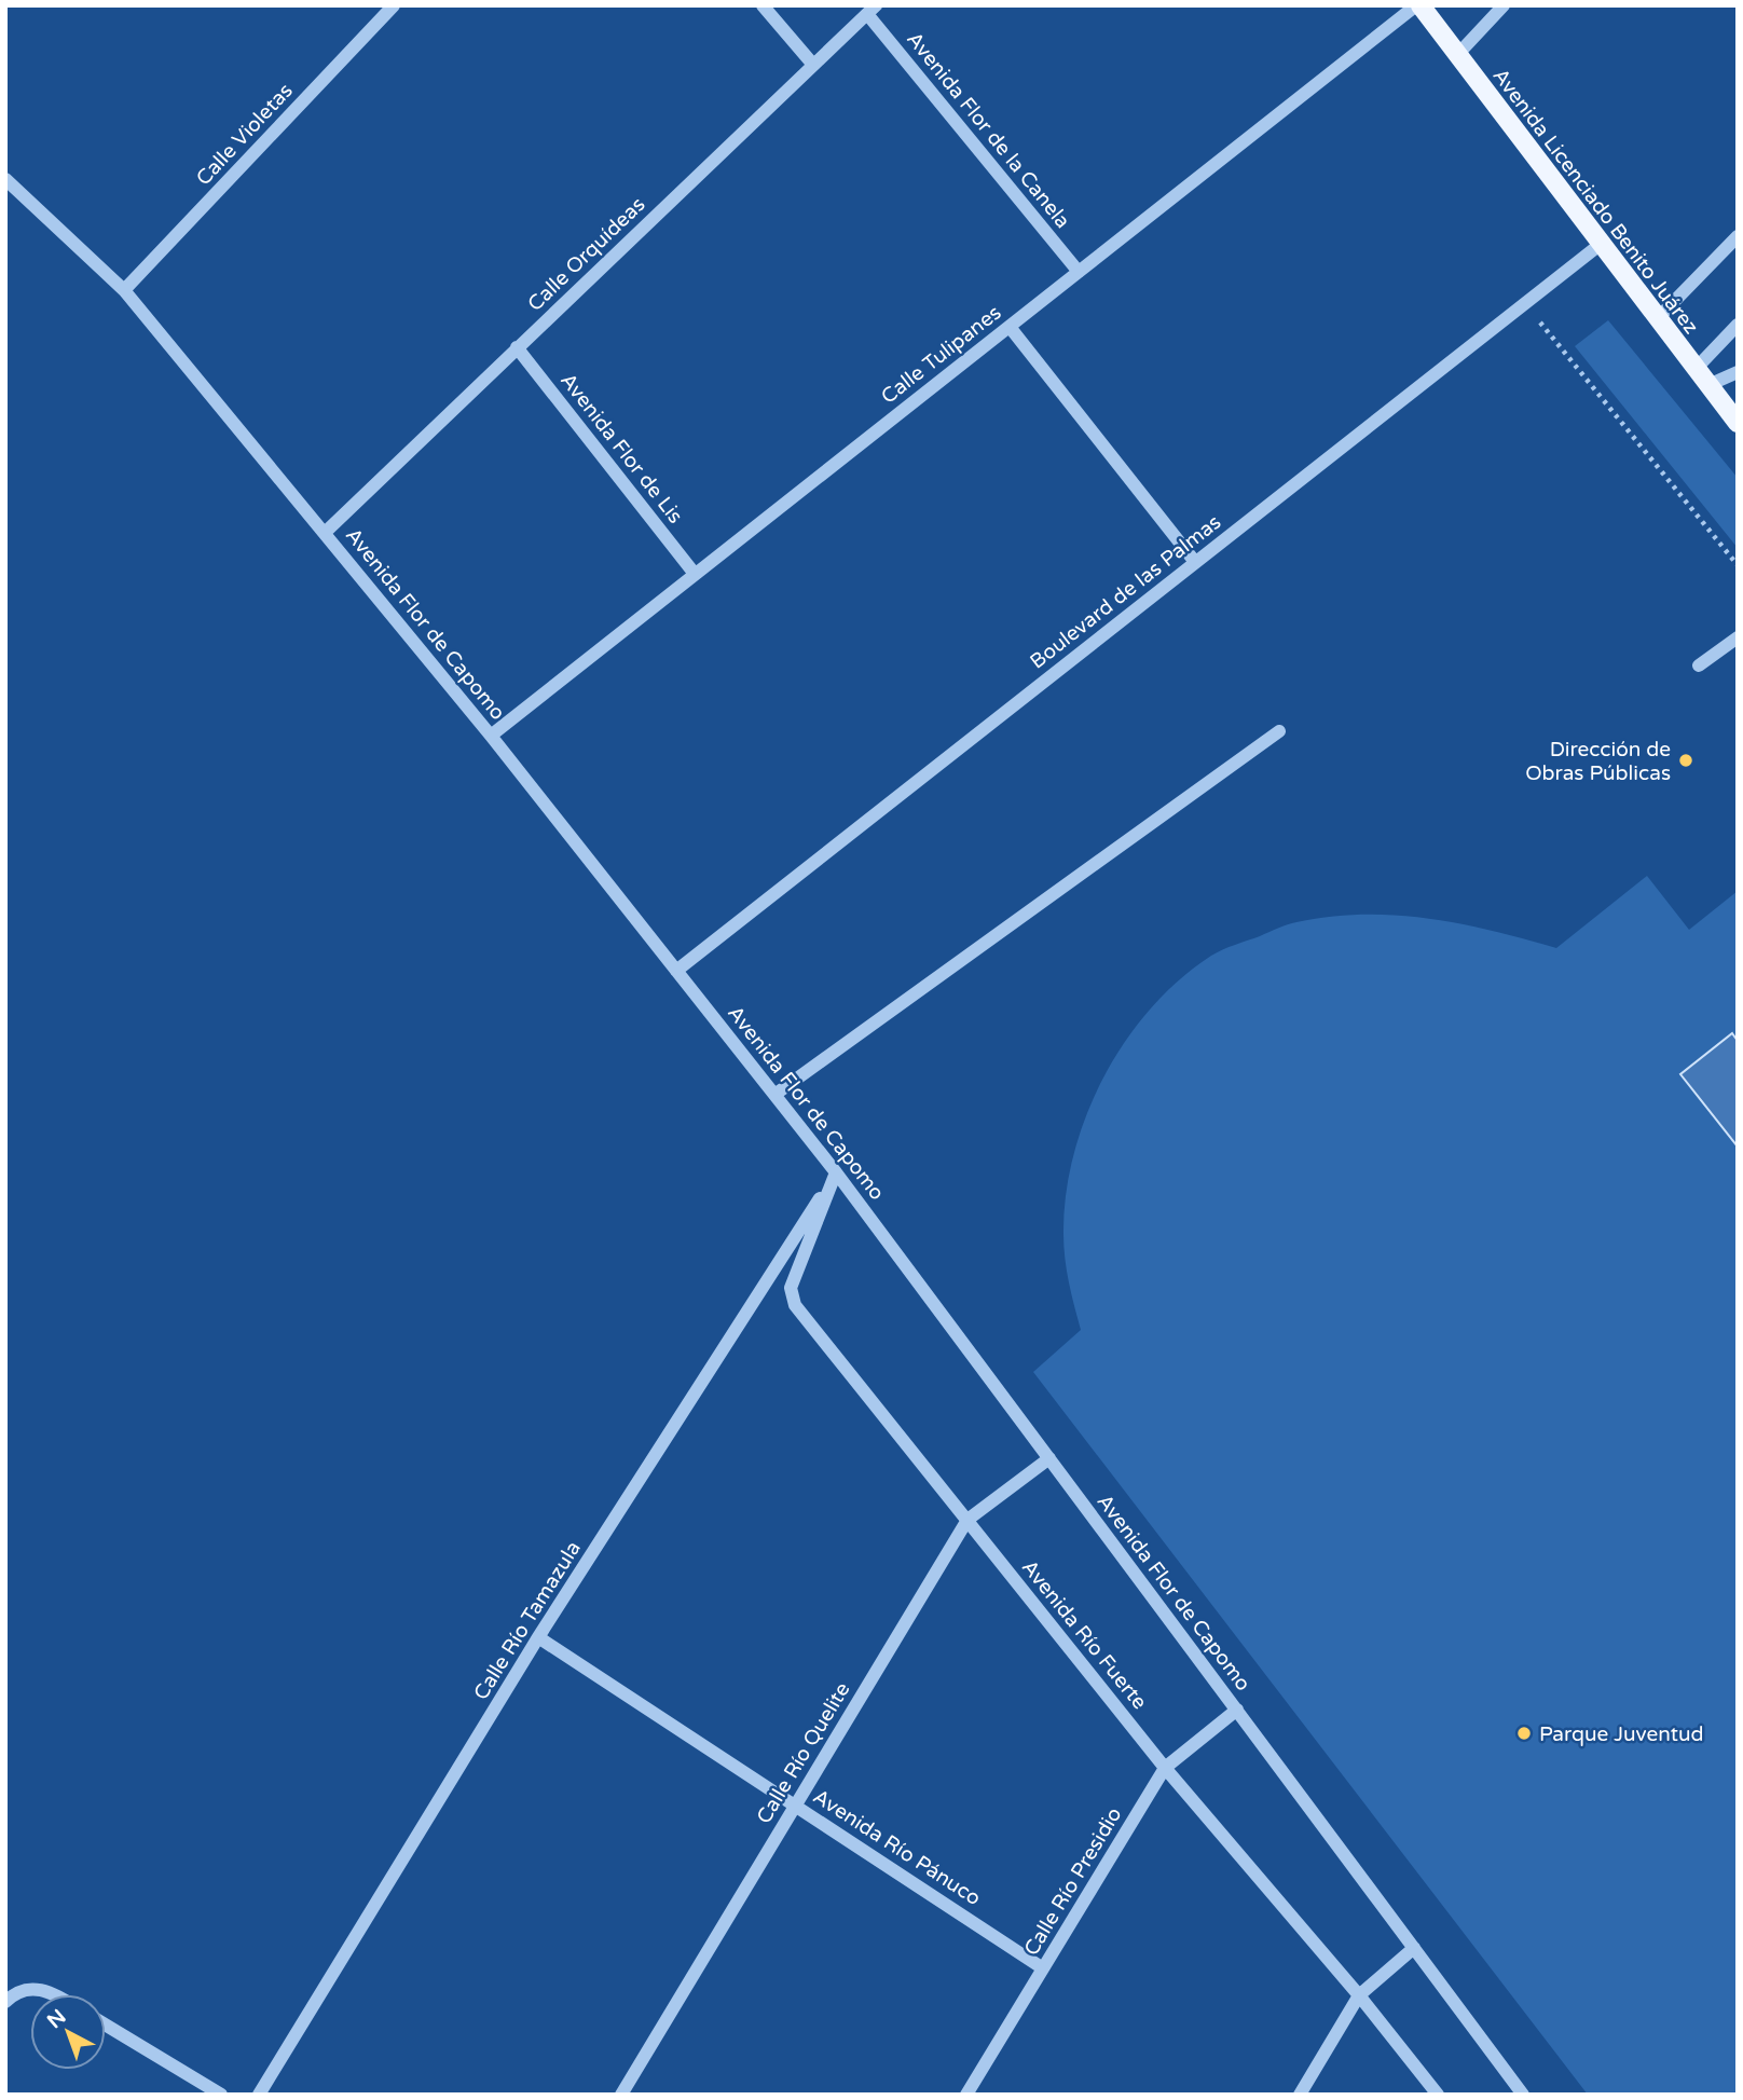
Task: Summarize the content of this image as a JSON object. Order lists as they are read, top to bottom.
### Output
{
  "streets": {
    "main road": ["Avenida Licenciado Benito Juárez"],
    "street": [
      "Avenida Flor de la Canela",
      "Calle Violetas",
      "Calle Orquídeas",
      "Calle Tulipanes",
      "Avenida Flor de Lis",
      "Boulevard de las Palmas",
      "Avenida Flor de Capomo",
      "Calle Río Tamazula",
      "Avenida Río Fuerte",
      "Calle Río Quelite",
      "Avenida Río Pánuco",
      "Calle Río Presidio"
    ]
  },
  "crossings": [
    ["Avenida Flor de la Canela", "Calle Orquídeas"],
    ["Avenida Flor de la Canela", "Calle Tulipanes"],
    ["Calle Violetas", "Avenida Flor de Capomo"],
    ["Avenida Licenciado Benito Juárez", "Calle Tulipanes"],
    ["Avenida Licenciado Benito Juárez", "Boulevard de las Palmas"],
    ["Calle Orquídeas", "Avenida Flor de Lis"],
    ["Calle Orquídeas", "Avenida Flor de Capomo"],
    ["Calle Tulipanes", "Avenida Flor de Lis"],
    ["Calle Tulipanes", "Avenida Flor de Capomo"],
    ["Boulevard de las Palmas", "Avenida Flor de Capomo"],
    ["Avenida Flor de Capomo", "Calle Río Tamazula"],
    ["Avenida Flor de Capomo", "Avenida Río Fuerte"],
    ["Avenida Flor de Capomo", "Calle Río Quelite"],
    ["Avenida Flor de Capomo", "Calle Río Presidio"],
    ["Calle Río Tamazula", "Avenida Río Fuerte"],
    ["Calle Río Tamazula", "Avenida Río Pánuco"],
    ["Avenida Río Fuerte", "Calle Río Quelite"],
    ["Avenida Río Fuerte", "Calle Río Presidio"],
    ["Calle Río Quelite", "Avenida Río Pánuco"],
    ["Avenida Río Pánuco", "Calle Río Presidio"]
  ],
  "places": ["Dirección de Obras Públicas", "Parque Juventud"],
  "north": "top left"
}
